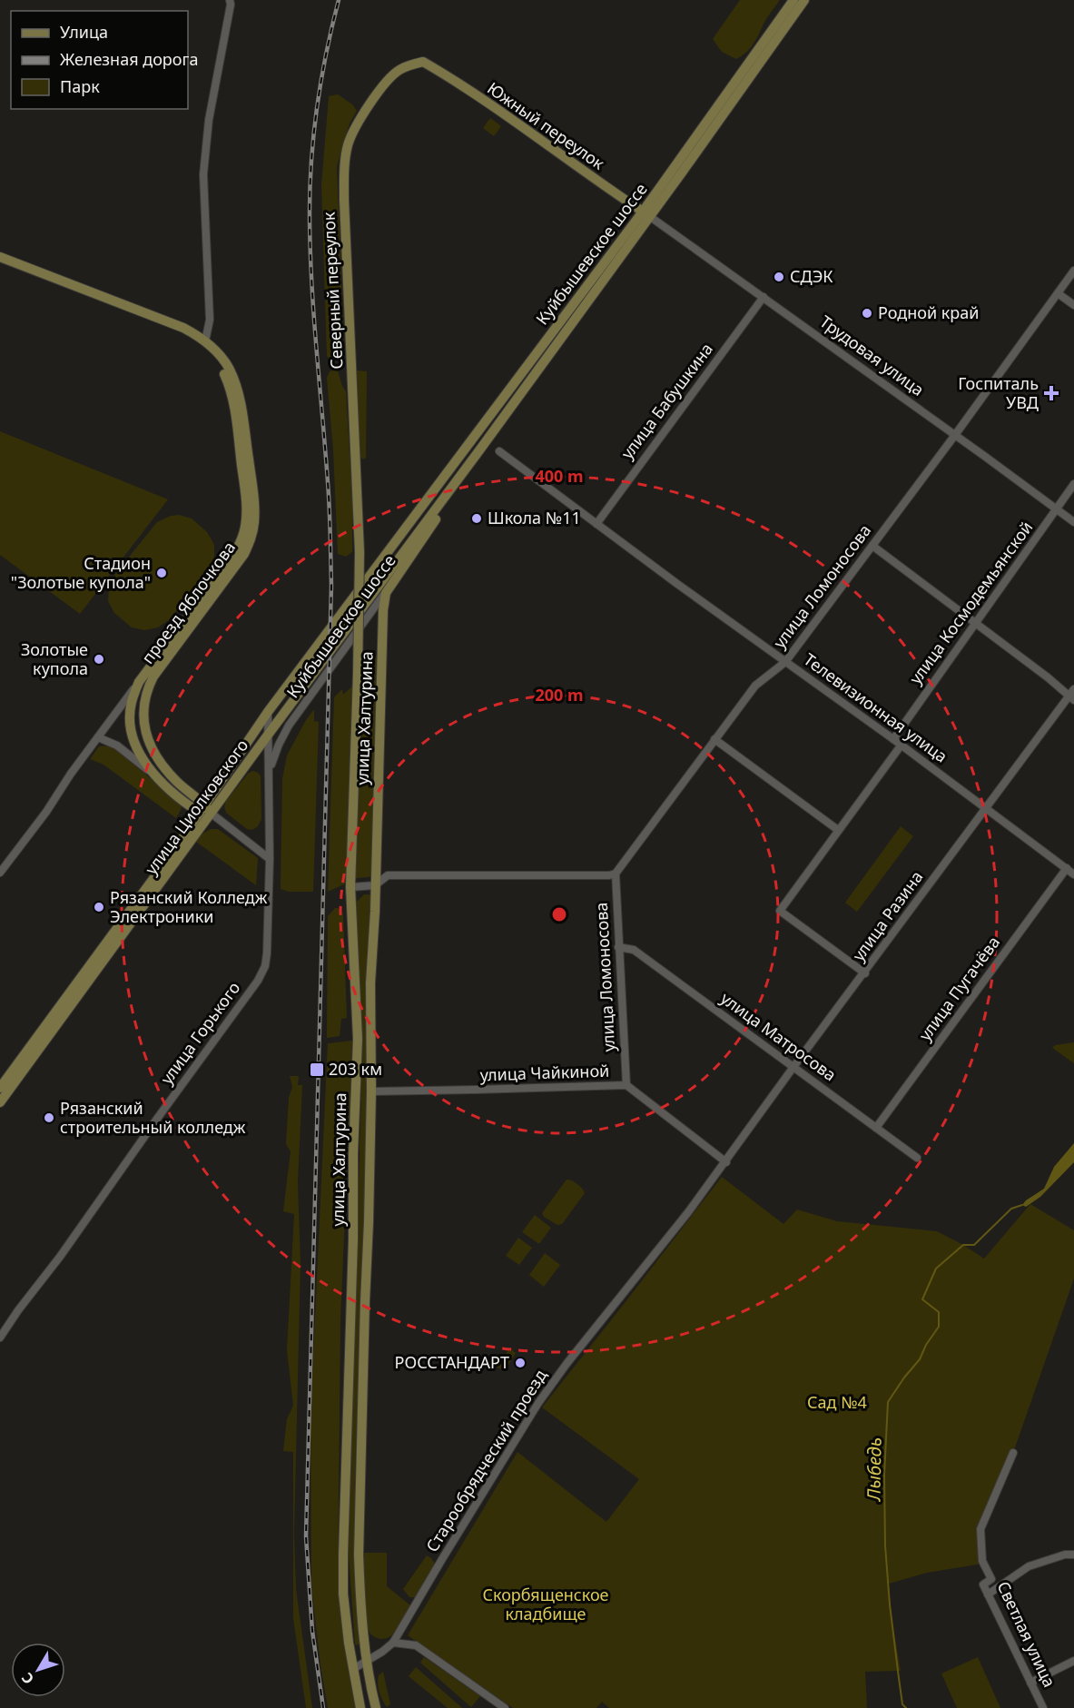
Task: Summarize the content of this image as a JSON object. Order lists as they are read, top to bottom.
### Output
{
  "streets": {
    "main road": [
      "Южный переулок",
      "Куйбышевское шоссе",
      "Северный переулок",
      "проезд Яблочкова",
      "улица Халтурина",
      "улица Циолковского"
    ],
    "street": [
      "Трудовая улица",
      "улица Бабушкина",
      "улица Ломоносова",
      "улица Космодемьянской",
      "Телевизионная улица",
      "улица Разина",
      "улица Пугачёва",
      "улица Горького",
      "улица Матросова",
      "улица Чайкиной",
      "Старообрядческий проезд",
      "Светлая улица"
    ]
  },
  "crossings": [
    ["Южный переулок", "Куйбышевское шоссе"],
    ["Южный переулок", "Северный переулок"],
    ["Южный переулок", "Трудовая улица"],
    ["Куйбышевское шоссе", "Трудовая улица"],
    ["Куйбышевское шоссе", "улица Халтурина"],
    ["Куйбышевское шоссе", "улица Циолковского"],
    ["Куйбышевское шоссе", "улица Горького"],
    ["Северный переулок", "улица Халтурина"],
    ["Трудовая улица", "улица Бабушкина"],
    ["Трудовая улица", "улица Ломоносова"],
    ["Трудовая улица", "улица Космодемьянской"],
    ["улица Бабушкина", "Телевизионная улица"],
    ["улица Ломоносова", "Телевизионная улица"],
    ["улица Ломоносова", "улица Матросова"],
    ["улица Ломоносова", "улица Чайкиной"],
    ["проезд Яблочкова", "улица Циолковского"],
    ["улица Космодемьянской", "Телевизионная улица"],
    ["Телевизионная улица", "улица Разина"],
    ["Телевизионная улица", "улица Пугачёва"],
    ["улица Халтурина", "улица Чайкиной"],
    ["улица Халтурина", "Старообрядческий проезд"],
    ["улица Циолковского", "улица Горького"],
    ["улица Разина", "улица Матросова"],
    ["улица Разина", "улица Чайкиной"],
    ["улица Разина", "Старообрядческий проезд"],
    ["улица Пугачёва", "улица Матросова"],
    ["улица Чайкиной", "Старообрядческий проезд"]
  ],
  "water": ["Лыбедь"],
  "parks": ["Сад №4", "Скорбященское кладбище"],
  "places": {
    "other": [
      "СДЭК",
      "Родной край",
      "Школа №11",
      "Стадион \"Золотые купола\"",
      "Золотые купола",
      "Рязанский Колледж Электроники",
      "Рязанский строительный колледж",
      "РОССТАНДАРТ"
    ],
    "health": ["Госпиталь УВД"],
    "transit": ["203 км"]
  },
  "legend": ["Улица", "Железная дорога", "Парк"],
  "north": "bottom left",
  "rings": ["400 m", "200 m"]
}
